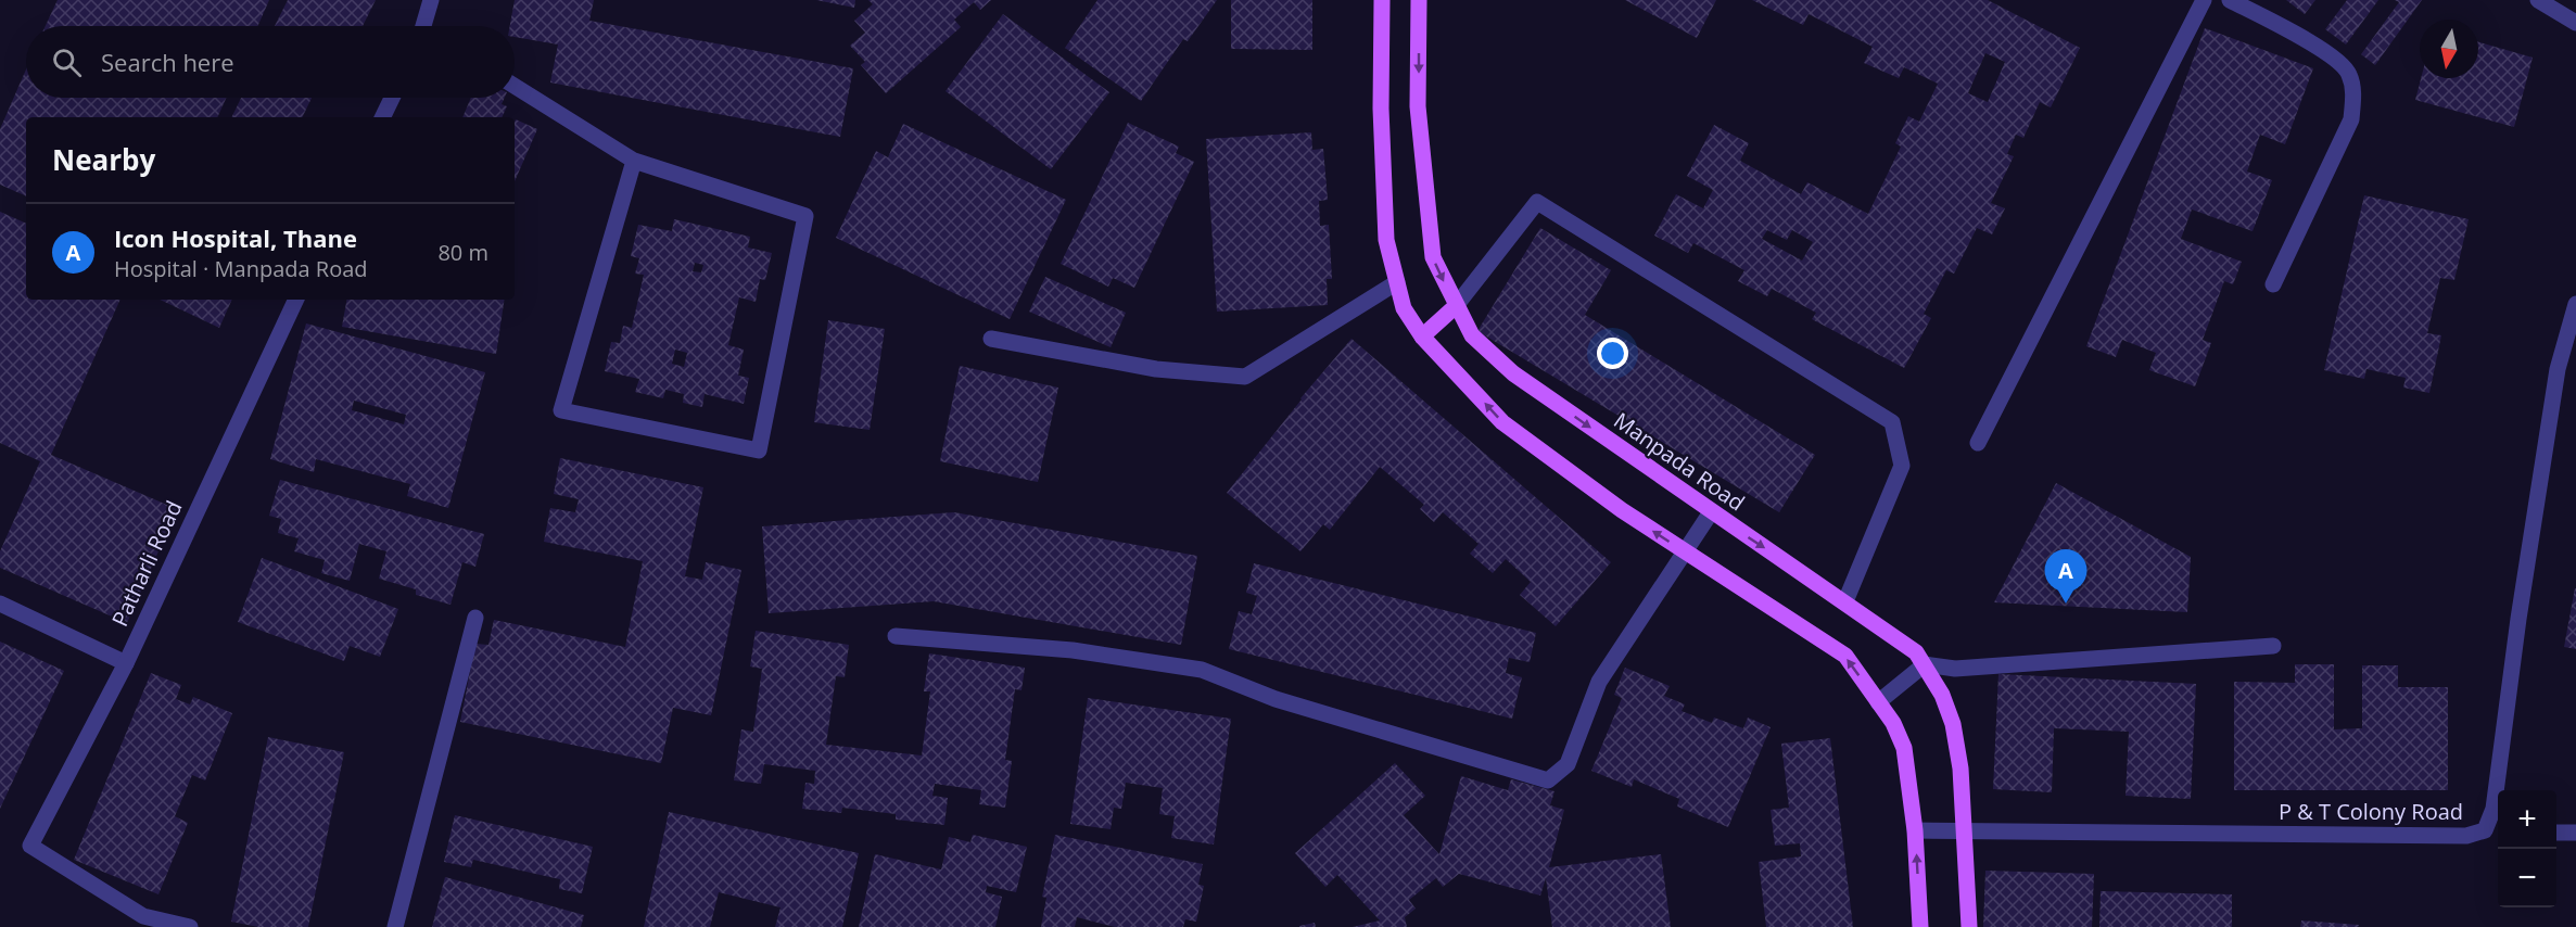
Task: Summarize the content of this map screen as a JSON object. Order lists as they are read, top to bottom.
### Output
{
  "streets": {
    "main road": ["Manpada Road"],
    "street": ["Patharli Road", "P & T Colony Road"]
  },
  "crossings": [
    ["Manpada Road", "P & T Colony Road"]
  ],
  "north": "bottom",
  "page": {
    "search": "Search here",
    "heading": "Nearby",
    "list": [
      {
        "mark": "A",
        "name": "Icon Hospital, Thane",
        "note": "Hospital · Manpada Road",
        "value": "80 m"
      }
    ],
    "pins": "A",
    "map_buttons": ["+", "−"]
  }
}
